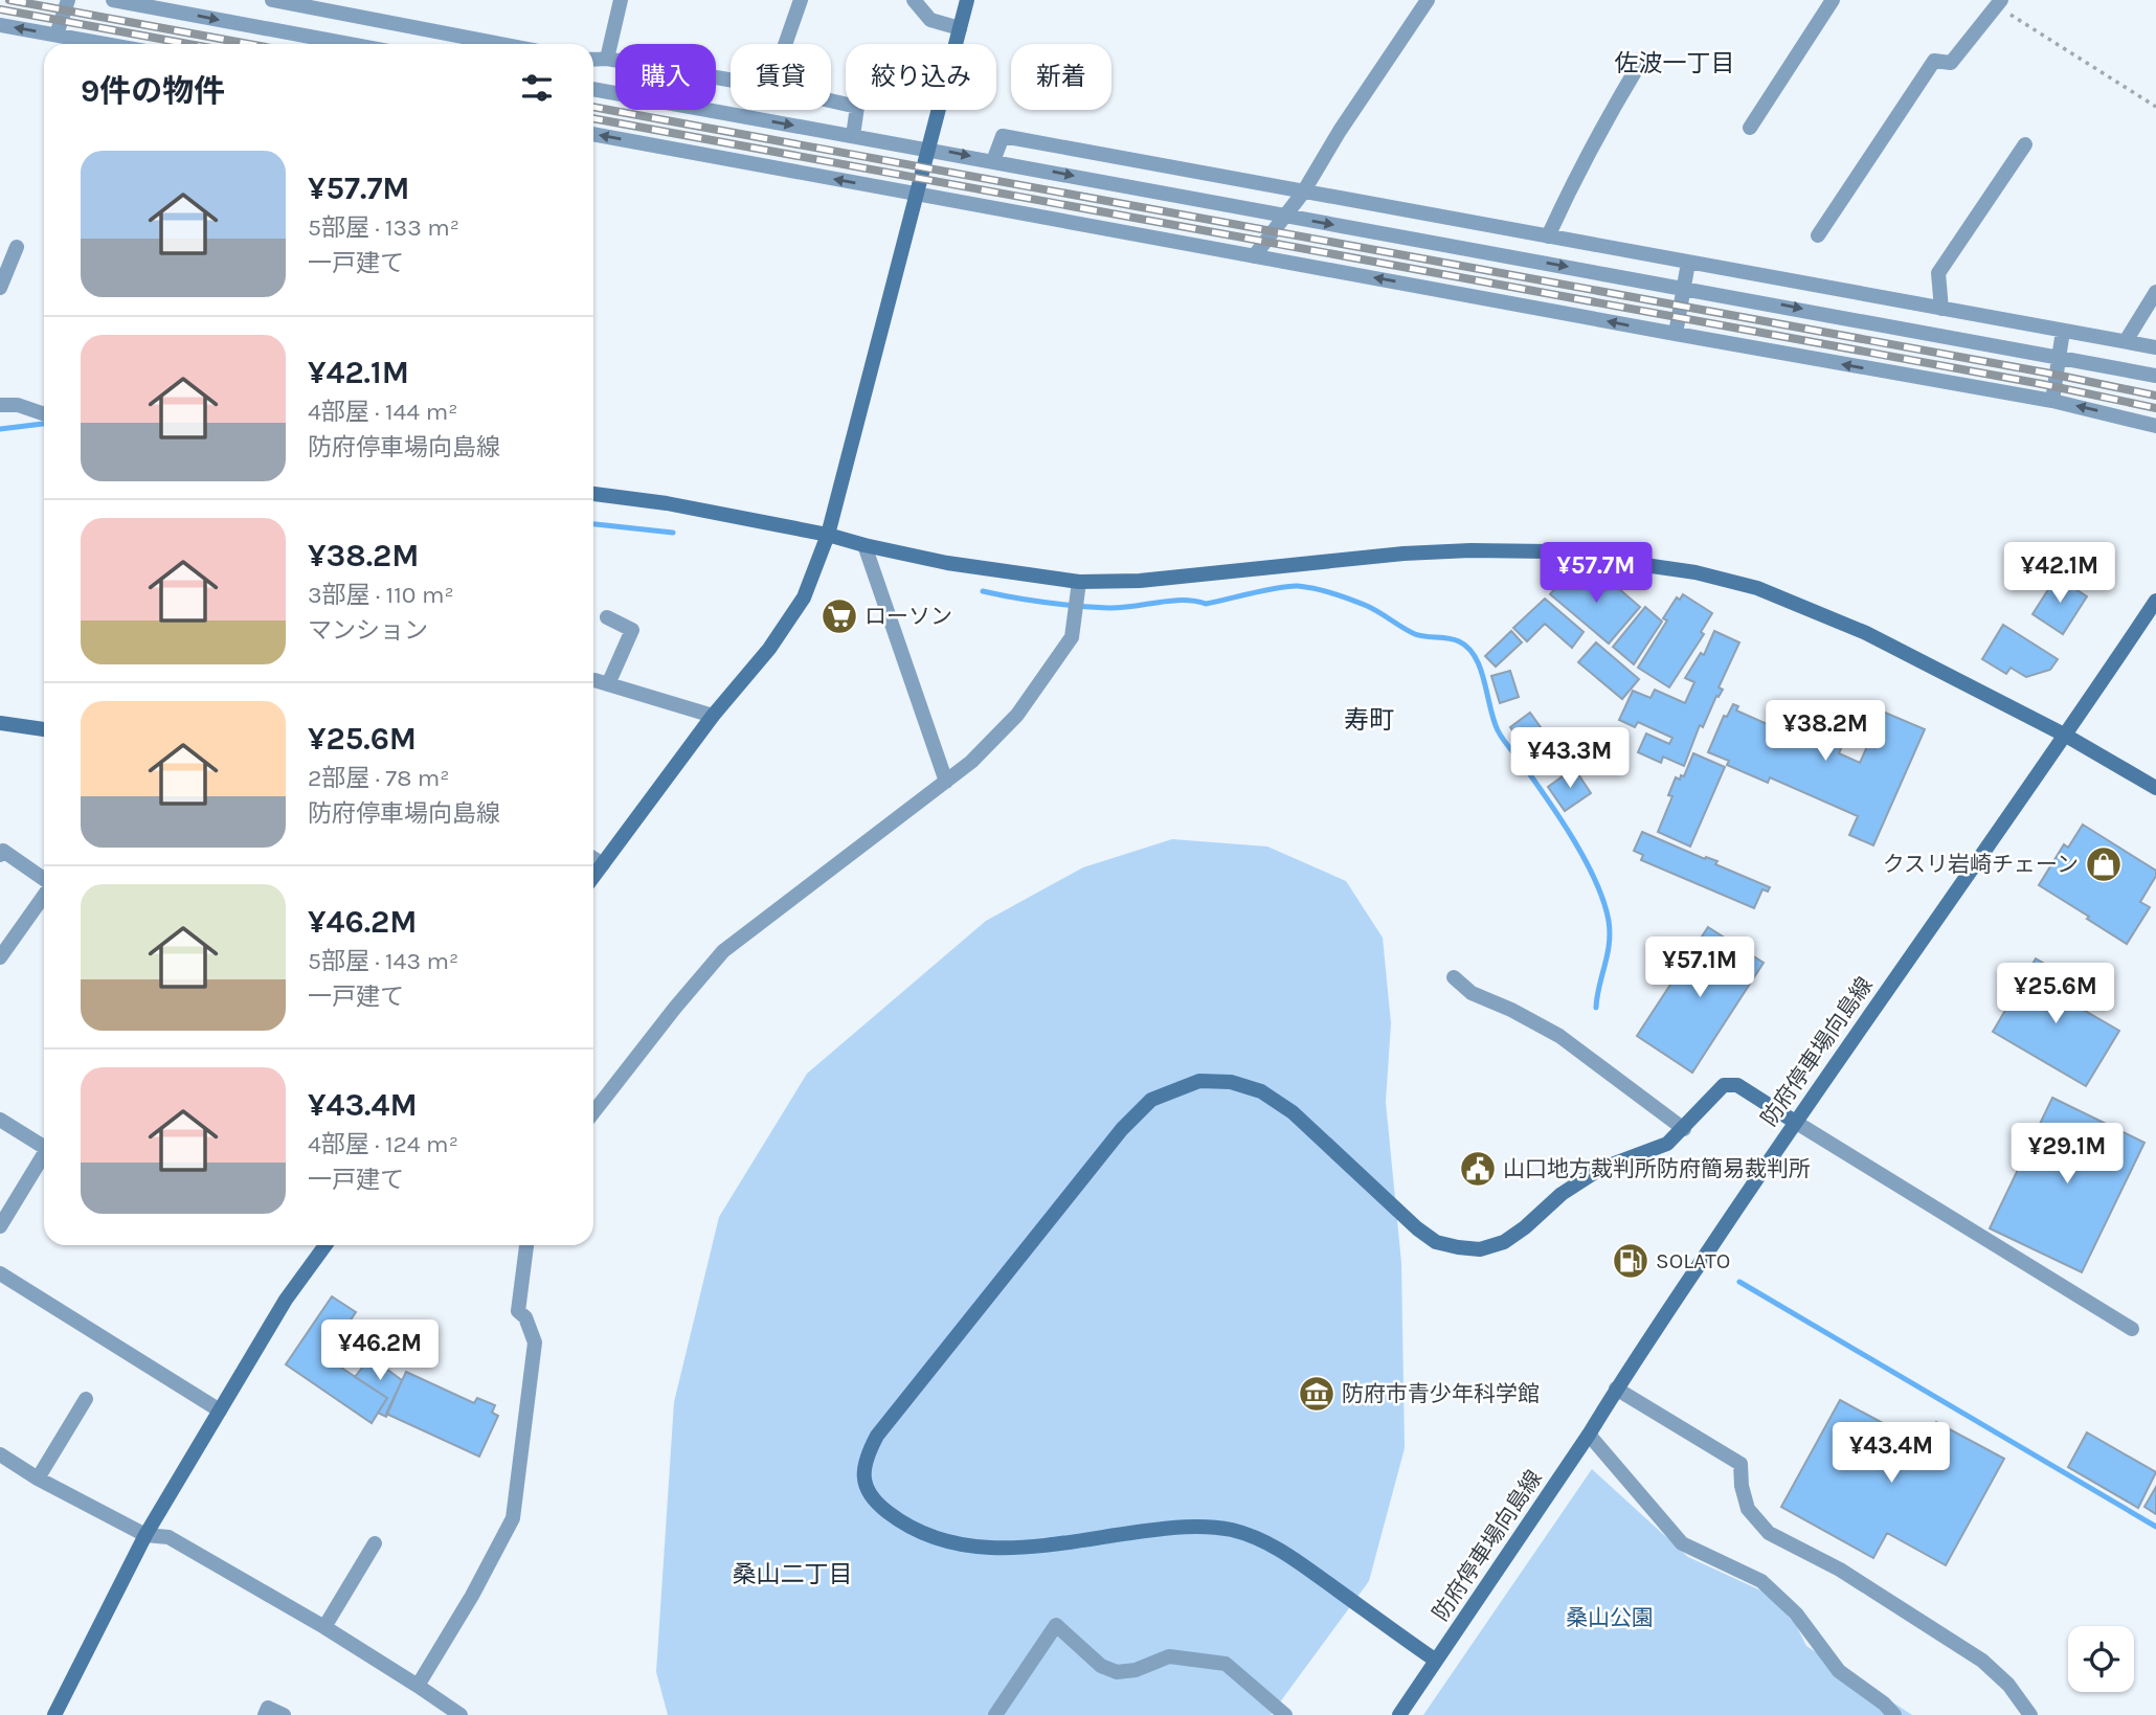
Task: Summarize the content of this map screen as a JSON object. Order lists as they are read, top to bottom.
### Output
{
  "streets": {
    "street": ["防府停車場向島線"]
  },
  "districts": ["佐波一丁目", "寿町", "桑山二丁目"],
  "parks": ["桑山公園"],
  "places": {
    "supermarket": ["ローソン"],
    "shop": ["クスリ岩崎チェーン"],
    "public building": ["山口地方裁判所防府簡易裁判所"],
    "fuel station": ["SOLATO"],
    "museum": ["防府市青少年科学館"]
  },
  "page": {
    "chip": [
      "購入",
      "賃貸",
      "絞り込み",
      "新着"
    ],
    "heading": "9件の物件",
    "list": [
      {
        "name": "¥57.7M",
        "note": "5部屋 · 133 m² · 一戸建て"
      },
      {
        "name": "¥42.1M",
        "note": "4部屋 · 144 m² · 防府停車場向島線"
      },
      {
        "name": "¥38.2M",
        "note": "3部屋 · 110 m² · マンション"
      },
      {
        "name": "¥25.6M",
        "note": "2部屋 · 78 m² · 防府停車場向島線"
      },
      {
        "name": "¥46.2M",
        "note": "5部屋 · 143 m² · 一戸建て"
      },
      {
        "name": "¥43.4M",
        "note": "4部屋 · 124 m² · 一戸建て"
      }
    ],
    "price": [
      "¥57.7M",
      "¥42.1M",
      "¥38.2M",
      "¥43.3M",
      "¥57.1M",
      "¥25.6M",
      "¥29.1M",
      "¥46.2M",
      "¥43.4M"
    ]
  }
}
